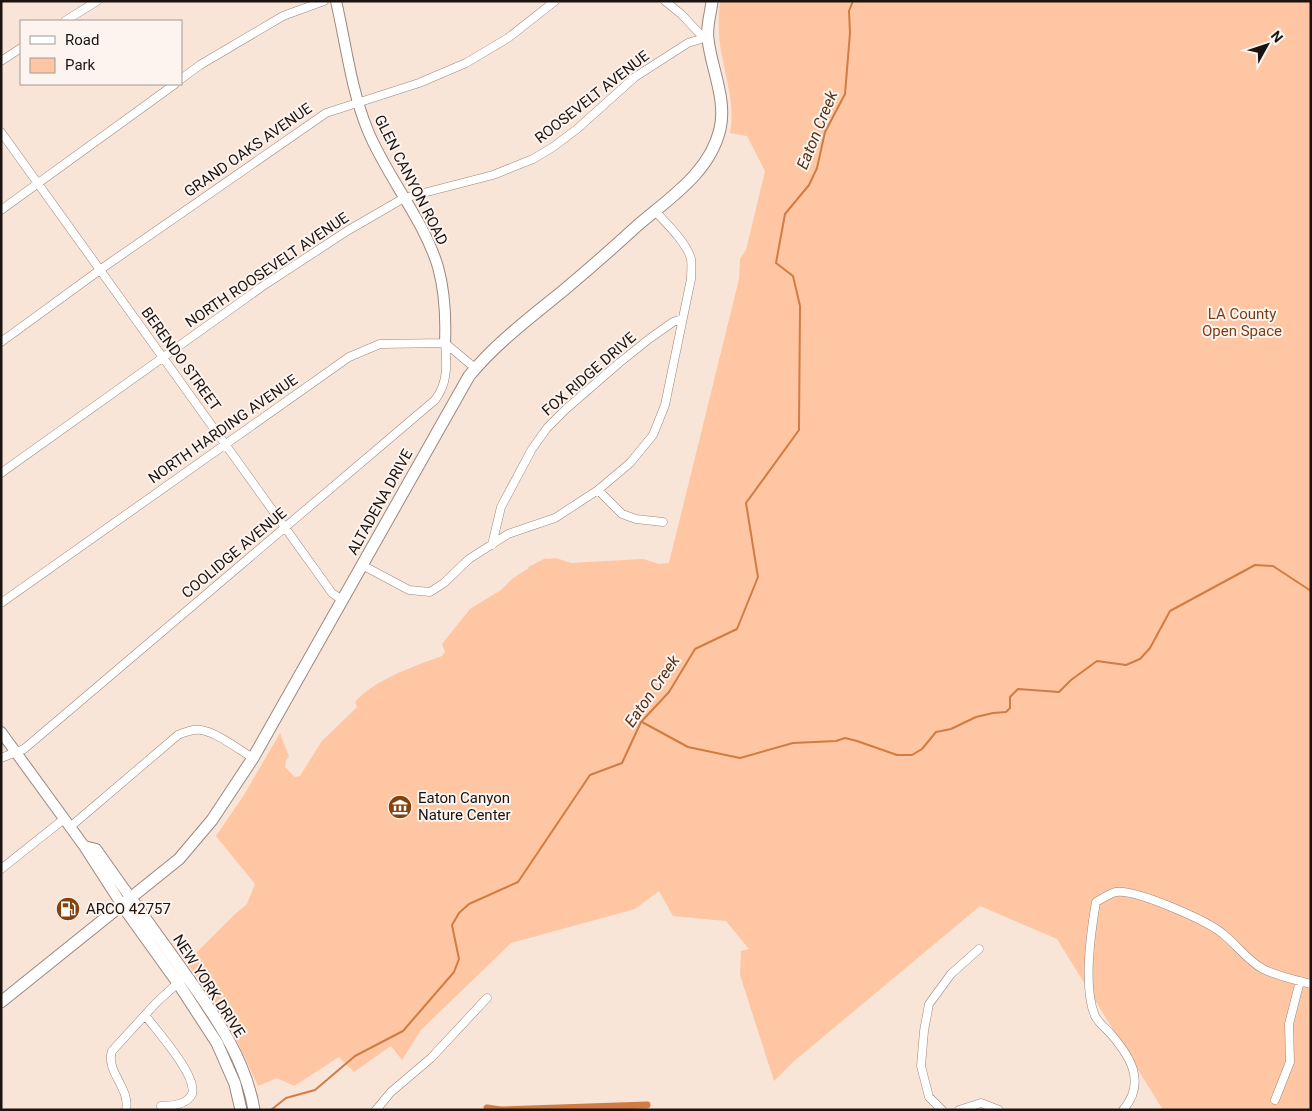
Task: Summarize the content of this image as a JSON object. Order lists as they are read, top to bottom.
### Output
{
  "streets": {
    "main road": ["ALTADENA DRIVE", "NEW YORK DRIVE"],
    "street": [
      "ROOSEVELT AVENUE",
      "GRAND OAKS AVENUE",
      "GLEN CANYON ROAD",
      "NORTH ROOSEVELT AVENUE",
      "BERENDO STREET",
      "FOX RIDGE DRIVE",
      "NORTH HARDING AVENUE",
      "COOLIDGE AVENUE"
    ]
  },
  "crossings": [
    ["ROOSEVELT AVENUE", "GLEN CANYON ROAD"],
    ["ROOSEVELT AVENUE", "NORTH ROOSEVELT AVENUE"],
    ["ROOSEVELT AVENUE", "ALTADENA DRIVE"],
    ["GRAND OAKS AVENUE", "GLEN CANYON ROAD"],
    ["GRAND OAKS AVENUE", "BERENDO STREET"],
    ["GLEN CANYON ROAD", "NORTH ROOSEVELT AVENUE"],
    ["GLEN CANYON ROAD", "NORTH HARDING AVENUE"],
    ["GLEN CANYON ROAD", "COOLIDGE AVENUE"],
    ["NORTH ROOSEVELT AVENUE", "BERENDO STREET"],
    ["BERENDO STREET", "NORTH HARDING AVENUE"],
    ["BERENDO STREET", "ALTADENA DRIVE"],
    ["BERENDO STREET", "COOLIDGE AVENUE"],
    ["NORTH HARDING AVENUE", "COOLIDGE AVENUE"],
    ["ALTADENA DRIVE", "NEW YORK DRIVE"],
    ["COOLIDGE AVENUE", "NEW YORK DRIVE"]
  ],
  "water": ["Eaton Creek"],
  "parks": ["LA County Open Space"],
  "places": {
    "museum": ["Eaton Canyon Nature Center"],
    "fuel station": ["ARCO 42757"]
  },
  "legend": ["Road", "Park"],
  "north": "top right"
}
